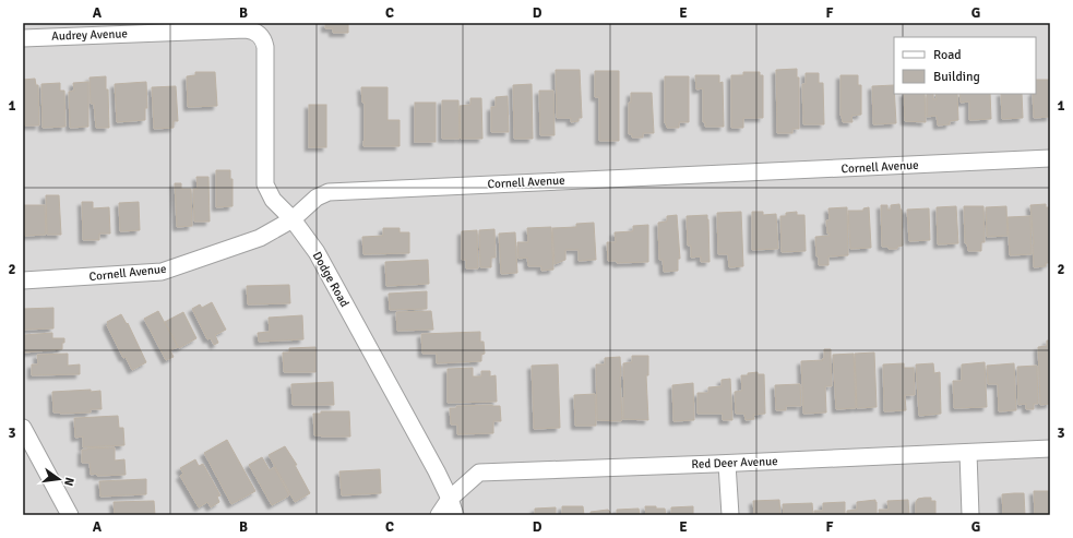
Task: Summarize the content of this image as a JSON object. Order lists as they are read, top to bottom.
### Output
{
  "streets": {
    "street": [
      "Audrey Avenue",
      "Cornell Avenue",
      "Dodge Road",
      "Red Deer Avenue"
    ]
  },
  "crossings": [
    ["Audrey Avenue", "Dodge Road"],
    ["Cornell Avenue", "Dodge Road"],
    ["Dodge Road", "Red Deer Avenue"]
  ],
  "legend": ["Road", "Building"],
  "north": "right",
  "grid": {
    "columns": [
      "A",
      "B",
      "C",
      "D",
      "E",
      "F",
      "G"
    ],
    "rows": ["1", "2", "3"]
  }
}
